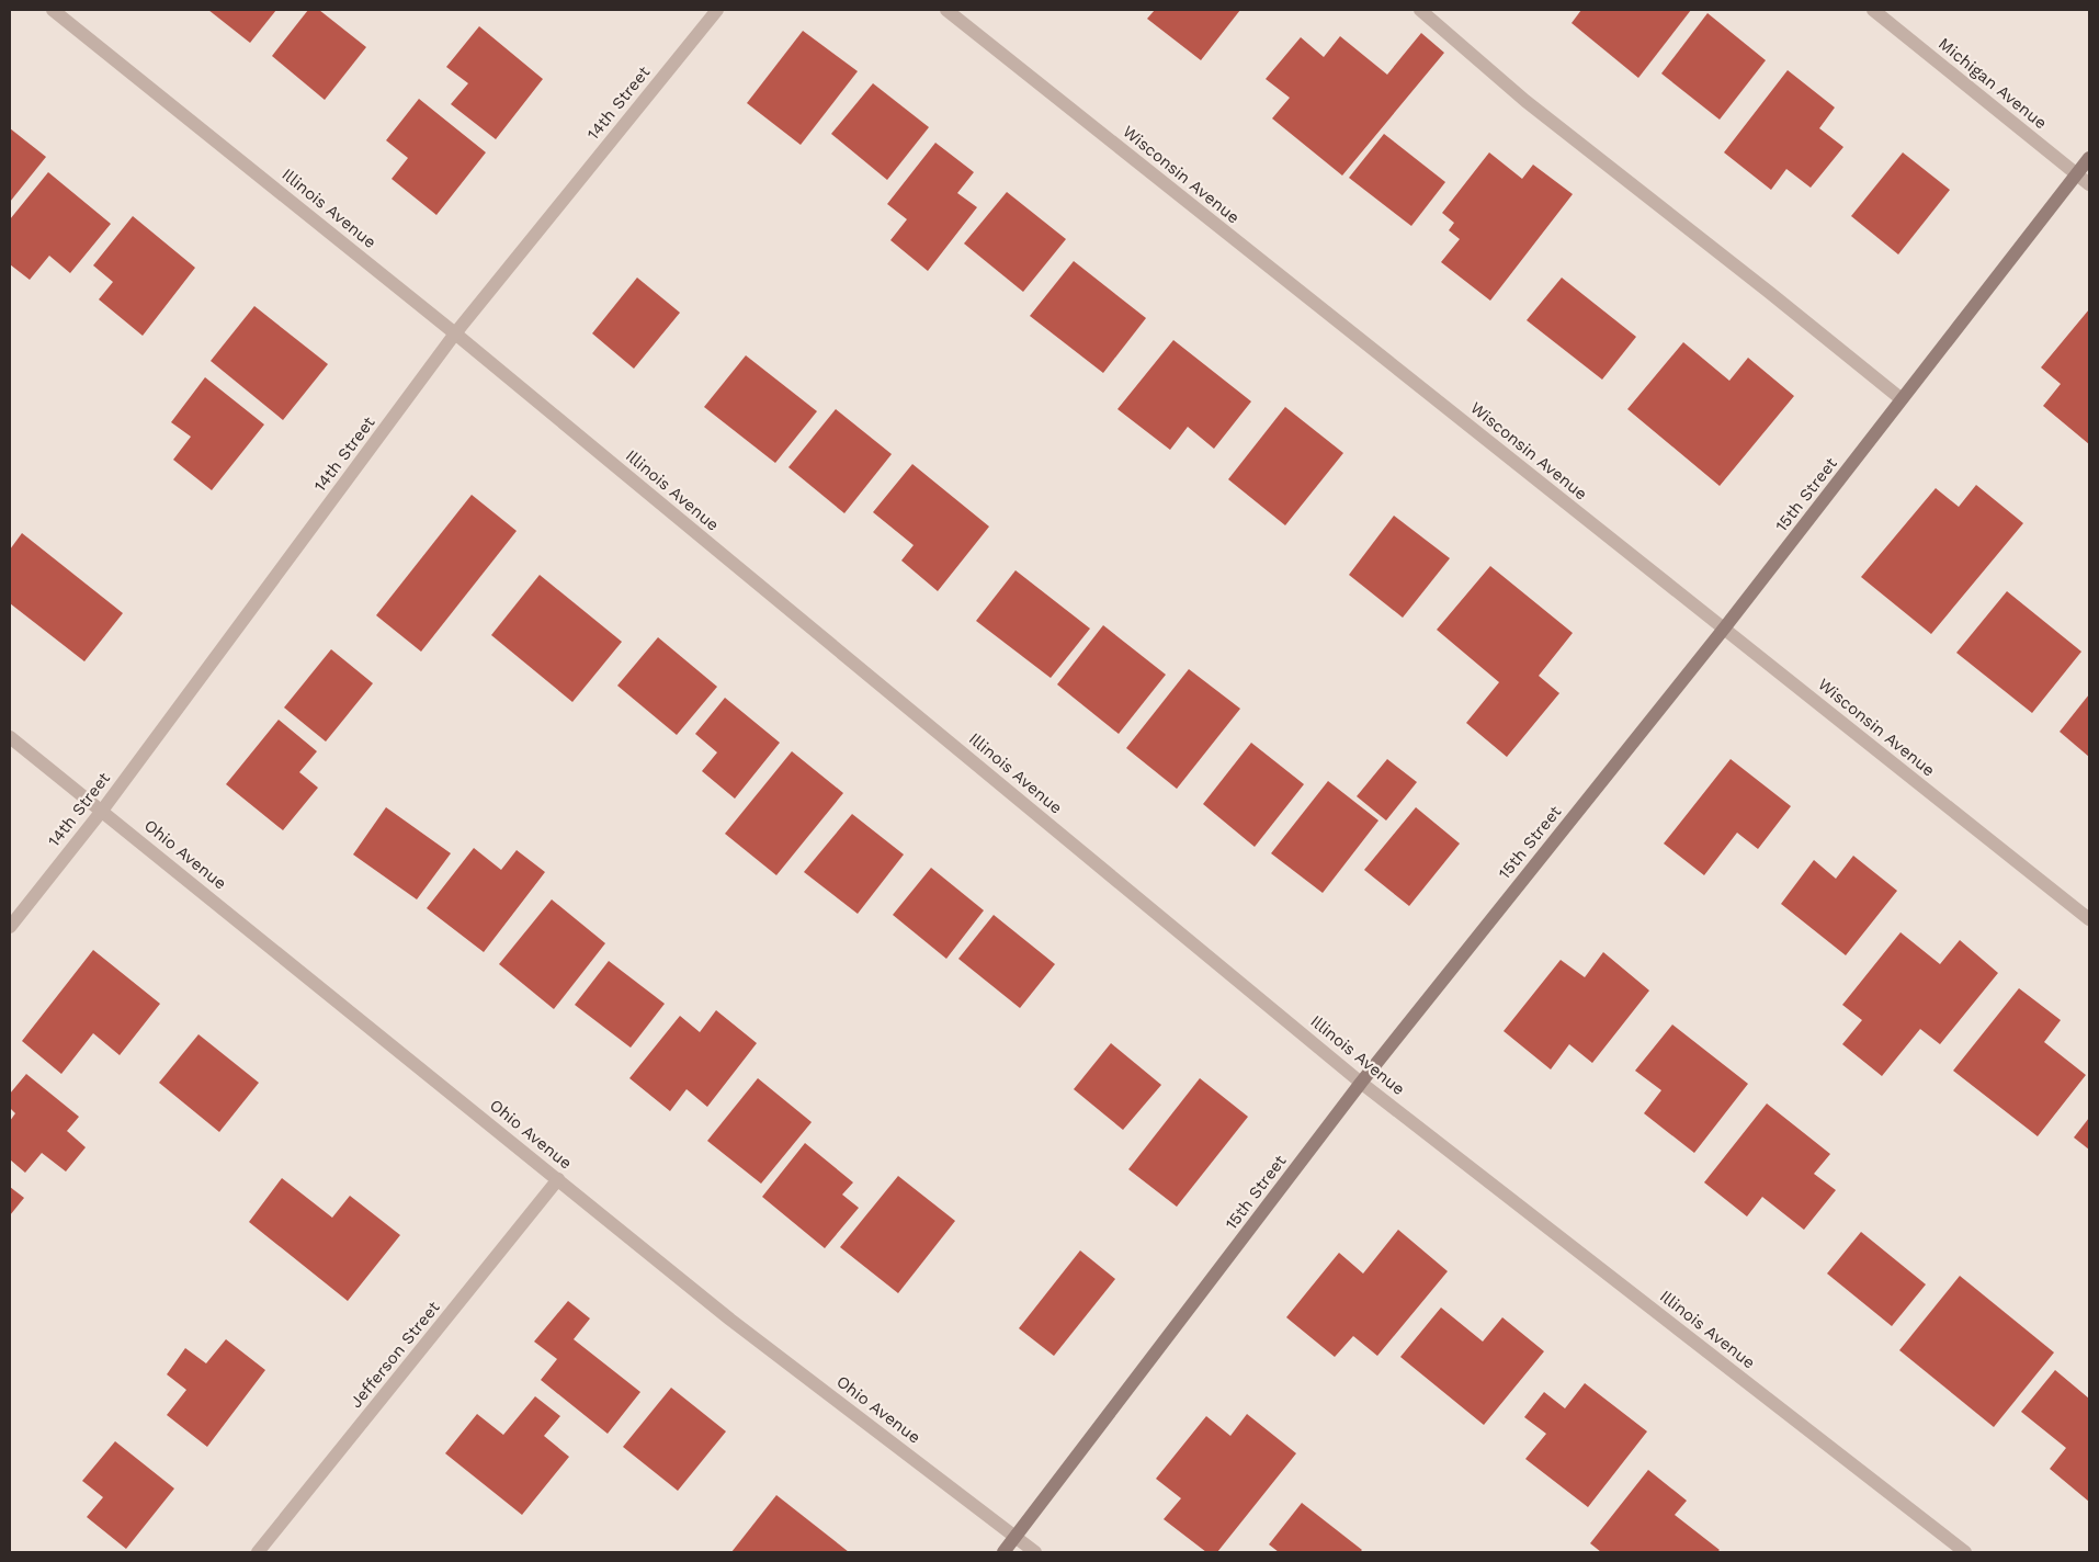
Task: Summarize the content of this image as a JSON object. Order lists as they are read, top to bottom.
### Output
{
  "streets": {
    "street": [
      "Michigan Avenue",
      "14th Street",
      "Wisconsin Avenue",
      "Illinois Avenue",
      "15th Street",
      "Ohio Avenue",
      "Jefferson Street"
    ]
  },
  "crossings": [
    ["Michigan Avenue", "15th Street"],
    ["14th Street", "Illinois Avenue"],
    ["14th Street", "Ohio Avenue"],
    ["Wisconsin Avenue", "15th Street"],
    ["Illinois Avenue", "15th Street"],
    ["15th Street", "Ohio Avenue"],
    ["Ohio Avenue", "Jefferson Street"]
  ]
}
